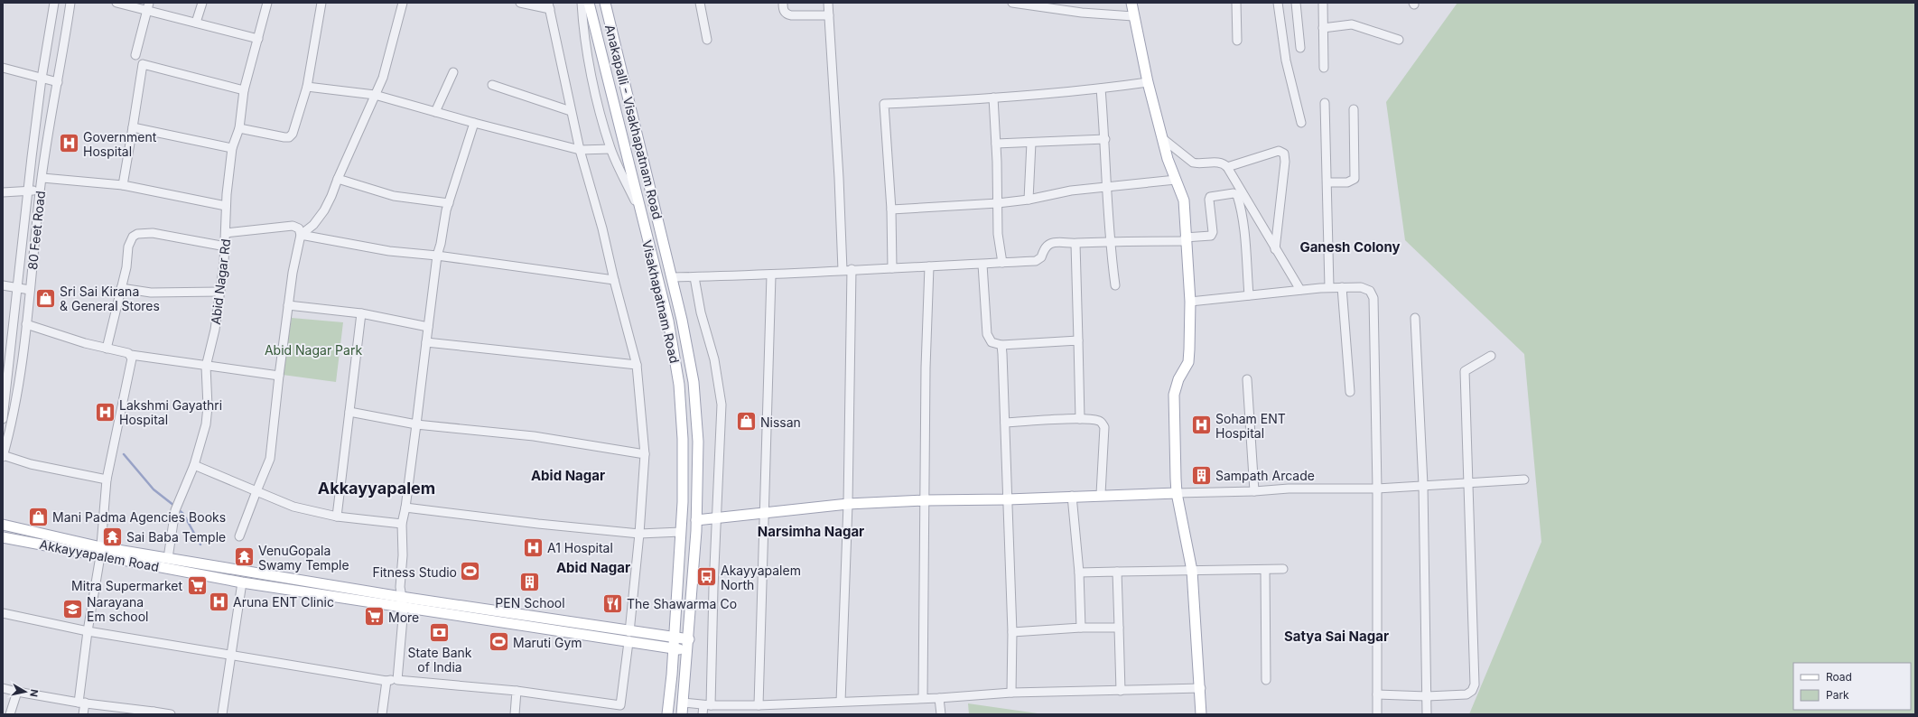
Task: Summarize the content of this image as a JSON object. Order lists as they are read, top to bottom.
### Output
{
  "streets": {
    "main road": ["Anakapalli - Visakhapatnam Road", "Visakhapatnam Road", "Akkayyapalem Road"],
    "street": ["80 Feet Road", "Abid Nagar Rd"]
  },
  "crossings": [
    ["Anakapalli - Visakhapatnam Road", "Akkayyapalem Road"],
    ["Visakhapatnam Road", "Akkayyapalem Road"]
  ],
  "districts": [
    "Ganesh Colony",
    "Abid Nagar",
    "Akkayyapalem",
    "Narsimha Nagar",
    "Abid Nagar",
    "Satya Sai Nagar"
  ],
  "parks": ["Abid Nagar Park"],
  "places": {
    "hospital": [
      "Government Hospital",
      "Lakshmi Gayathri Hospital",
      "Soham ENT Hospital",
      "A1 Hospital",
      "Aruna ENT Clinic"
    ],
    "shop": ["Sri Sai Kirana & General Stores", "Nissan", "Mani Padma Agencies Books"],
    "building": ["Sampath Arcade", "PEN School"],
    "temple": ["Sai Baba Temple", "VenuGopala Swamy Temple"],
    "sports": ["Fitness Studio", "Maruti Gym"],
    "bus stop": ["Akayyapalem North"],
    "supermarket": ["Mitra Supermarket", "More"],
    "restaurant": ["The Shawarma Co"],
    "school or university": ["Narayana Em school"],
    "bank": ["State Bank of India"]
  },
  "legend": ["Road", "Park"],
  "north": "right"
}
